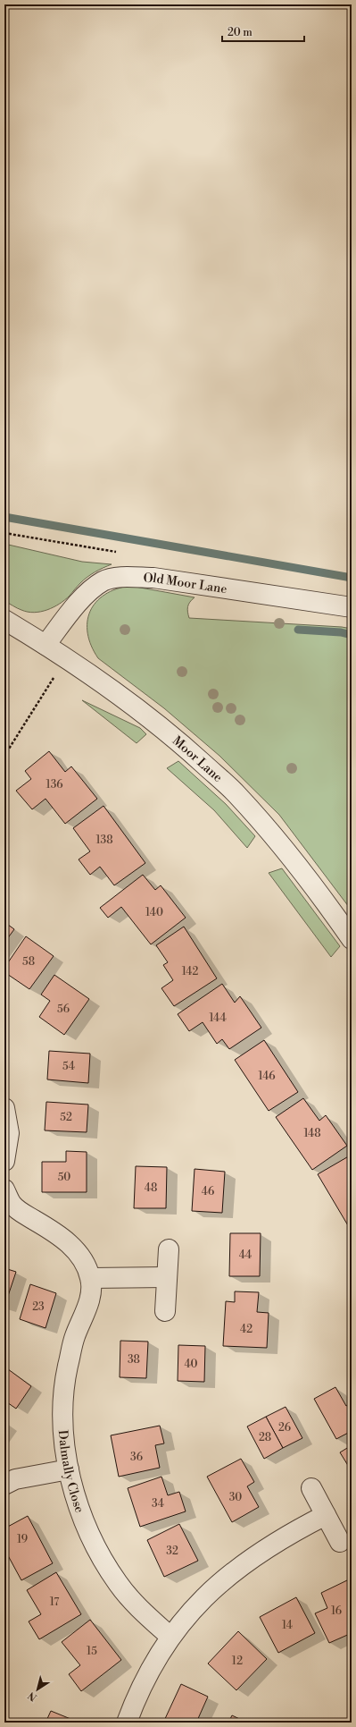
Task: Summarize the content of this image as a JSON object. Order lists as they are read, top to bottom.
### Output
{
  "streets": {
    "street": ["Old Moor Lane", "Moor Lane", "Dalmally Close"]
  },
  "crossings": [
    ["Old Moor Lane", "Moor Lane"]
  ],
  "house_numbers": [
    "136",
    "138",
    "140",
    "58",
    "142",
    "56",
    "144",
    "54",
    "146",
    "52",
    "148",
    "50",
    "48",
    "46",
    "44",
    "23",
    "42",
    "38",
    "40",
    "26",
    "28",
    "36",
    "30",
    "34",
    "19",
    "32",
    "17",
    "16",
    "14",
    "15",
    "12"
  ],
  "scale_bar": "20 m",
  "north": "bottom left"
}
